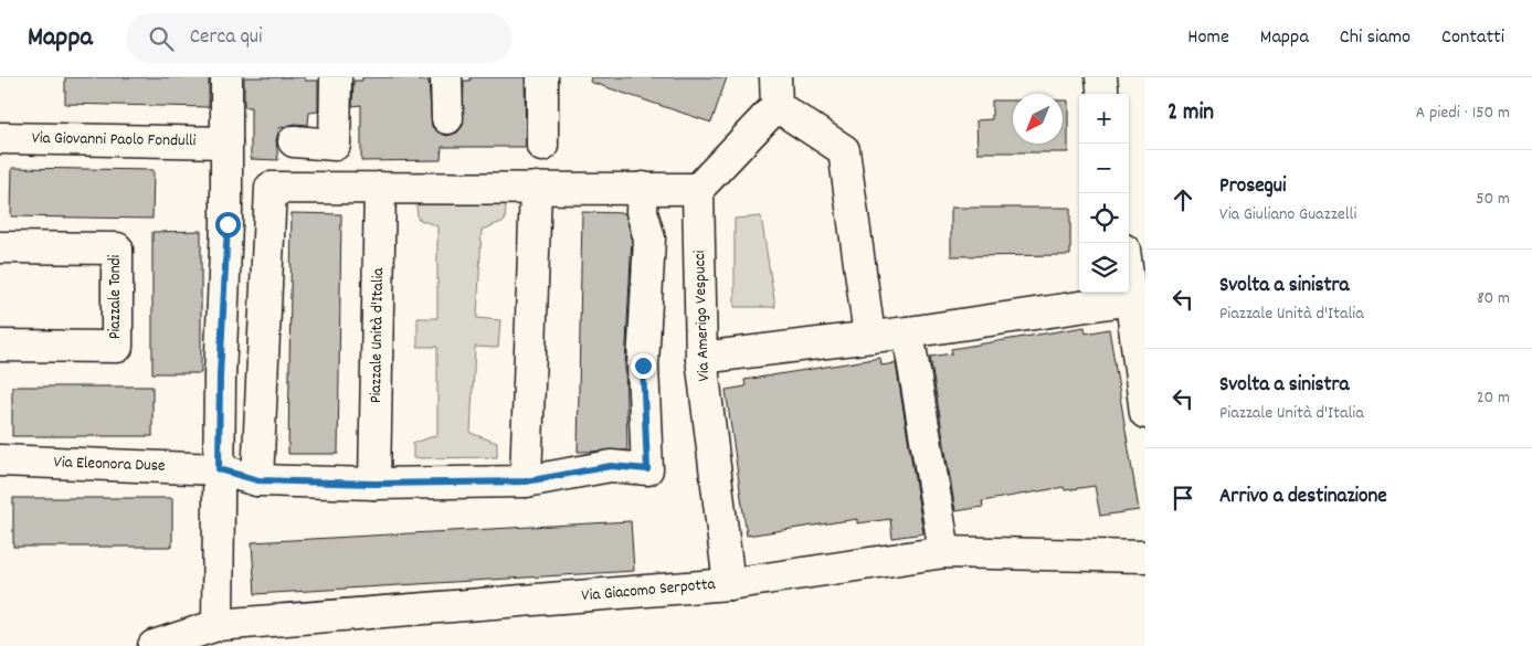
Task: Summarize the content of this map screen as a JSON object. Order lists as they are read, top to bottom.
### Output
{
  "streets": {
    "street": [
      "Via Giovanni Paolo Fondulli",
      "Piazzale Tondi",
      "Via Amerigo Vespucci",
      "Piazzale Unità d'Italia",
      "Via Eleonora Duse",
      "Via Giacomo Serpotta"
    ]
  },
  "crossings": [
    ["Via Amerigo Vespucci", "Via Giacomo Serpotta"]
  ],
  "north": "bottom left",
  "page": {
    "header": "Mappa",
    "search": "Cerca qui",
    "nav": [
      "Home",
      "Mappa",
      "Chi siamo",
      "Contatti"
    ],
    "heading": ["2 min", "A piedi · 150 m"],
    "map_buttons": ["+", "−"],
    "list": [
      ["Prosegui", "Via Giuliano Guazzelli", "50 m"],
      ["Svolta a sinistra", "Piazzale Unità d'Italia", "80 m"],
      ["Svolta a sinistra", "Piazzale Unità d'Italia", "20 m"],
      "Arrivo a destinazione"
    ]
  }
}
